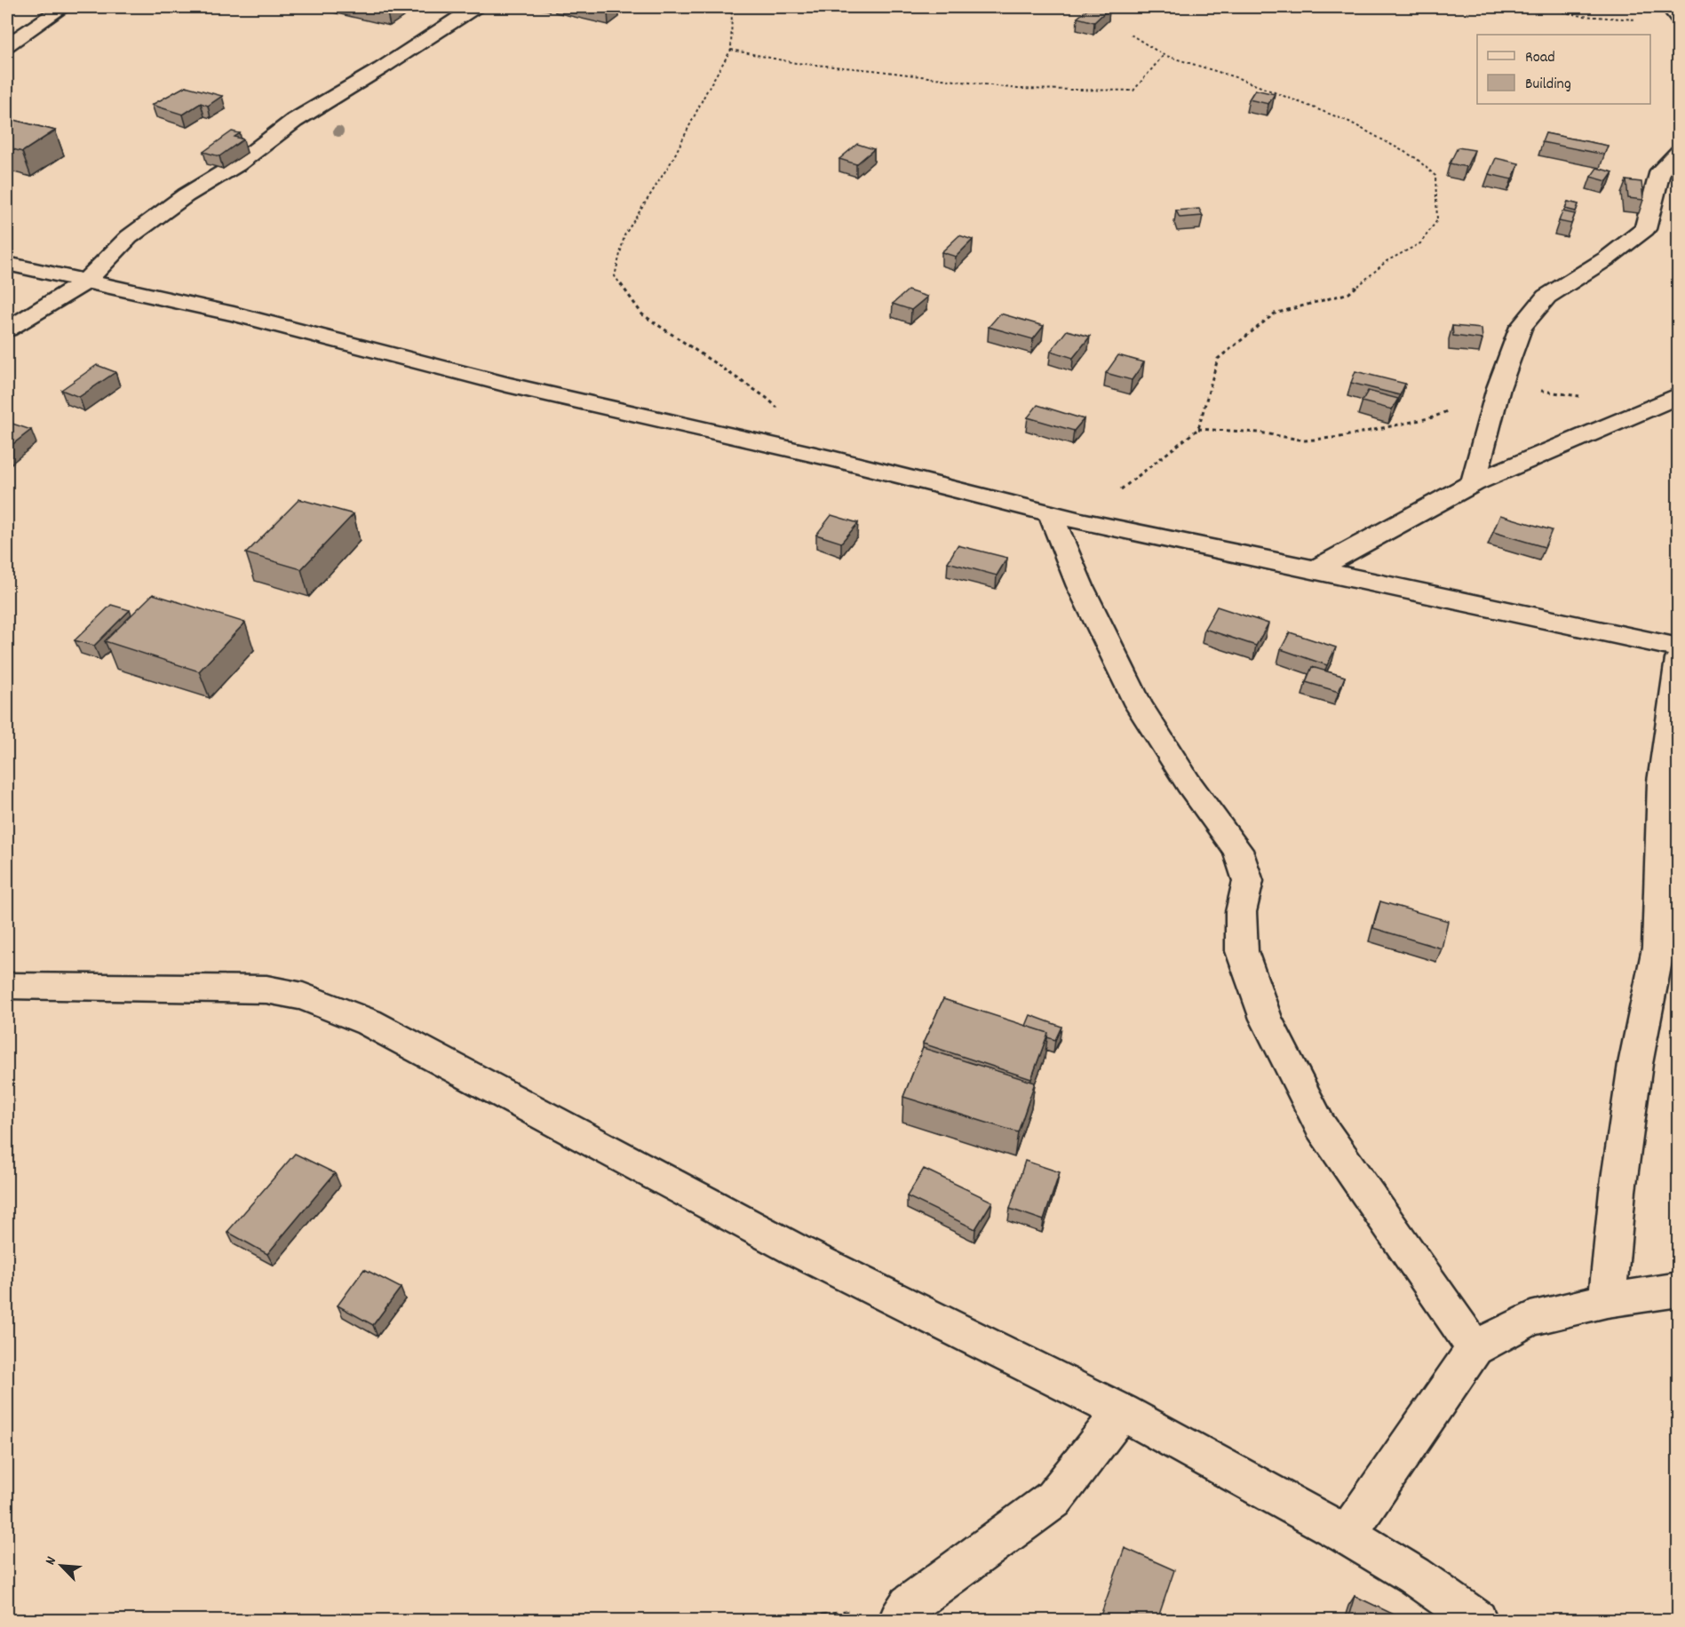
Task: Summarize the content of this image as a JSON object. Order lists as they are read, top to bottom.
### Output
{
  "legend": ["Road", "Building"],
  "north": "top left"
}
